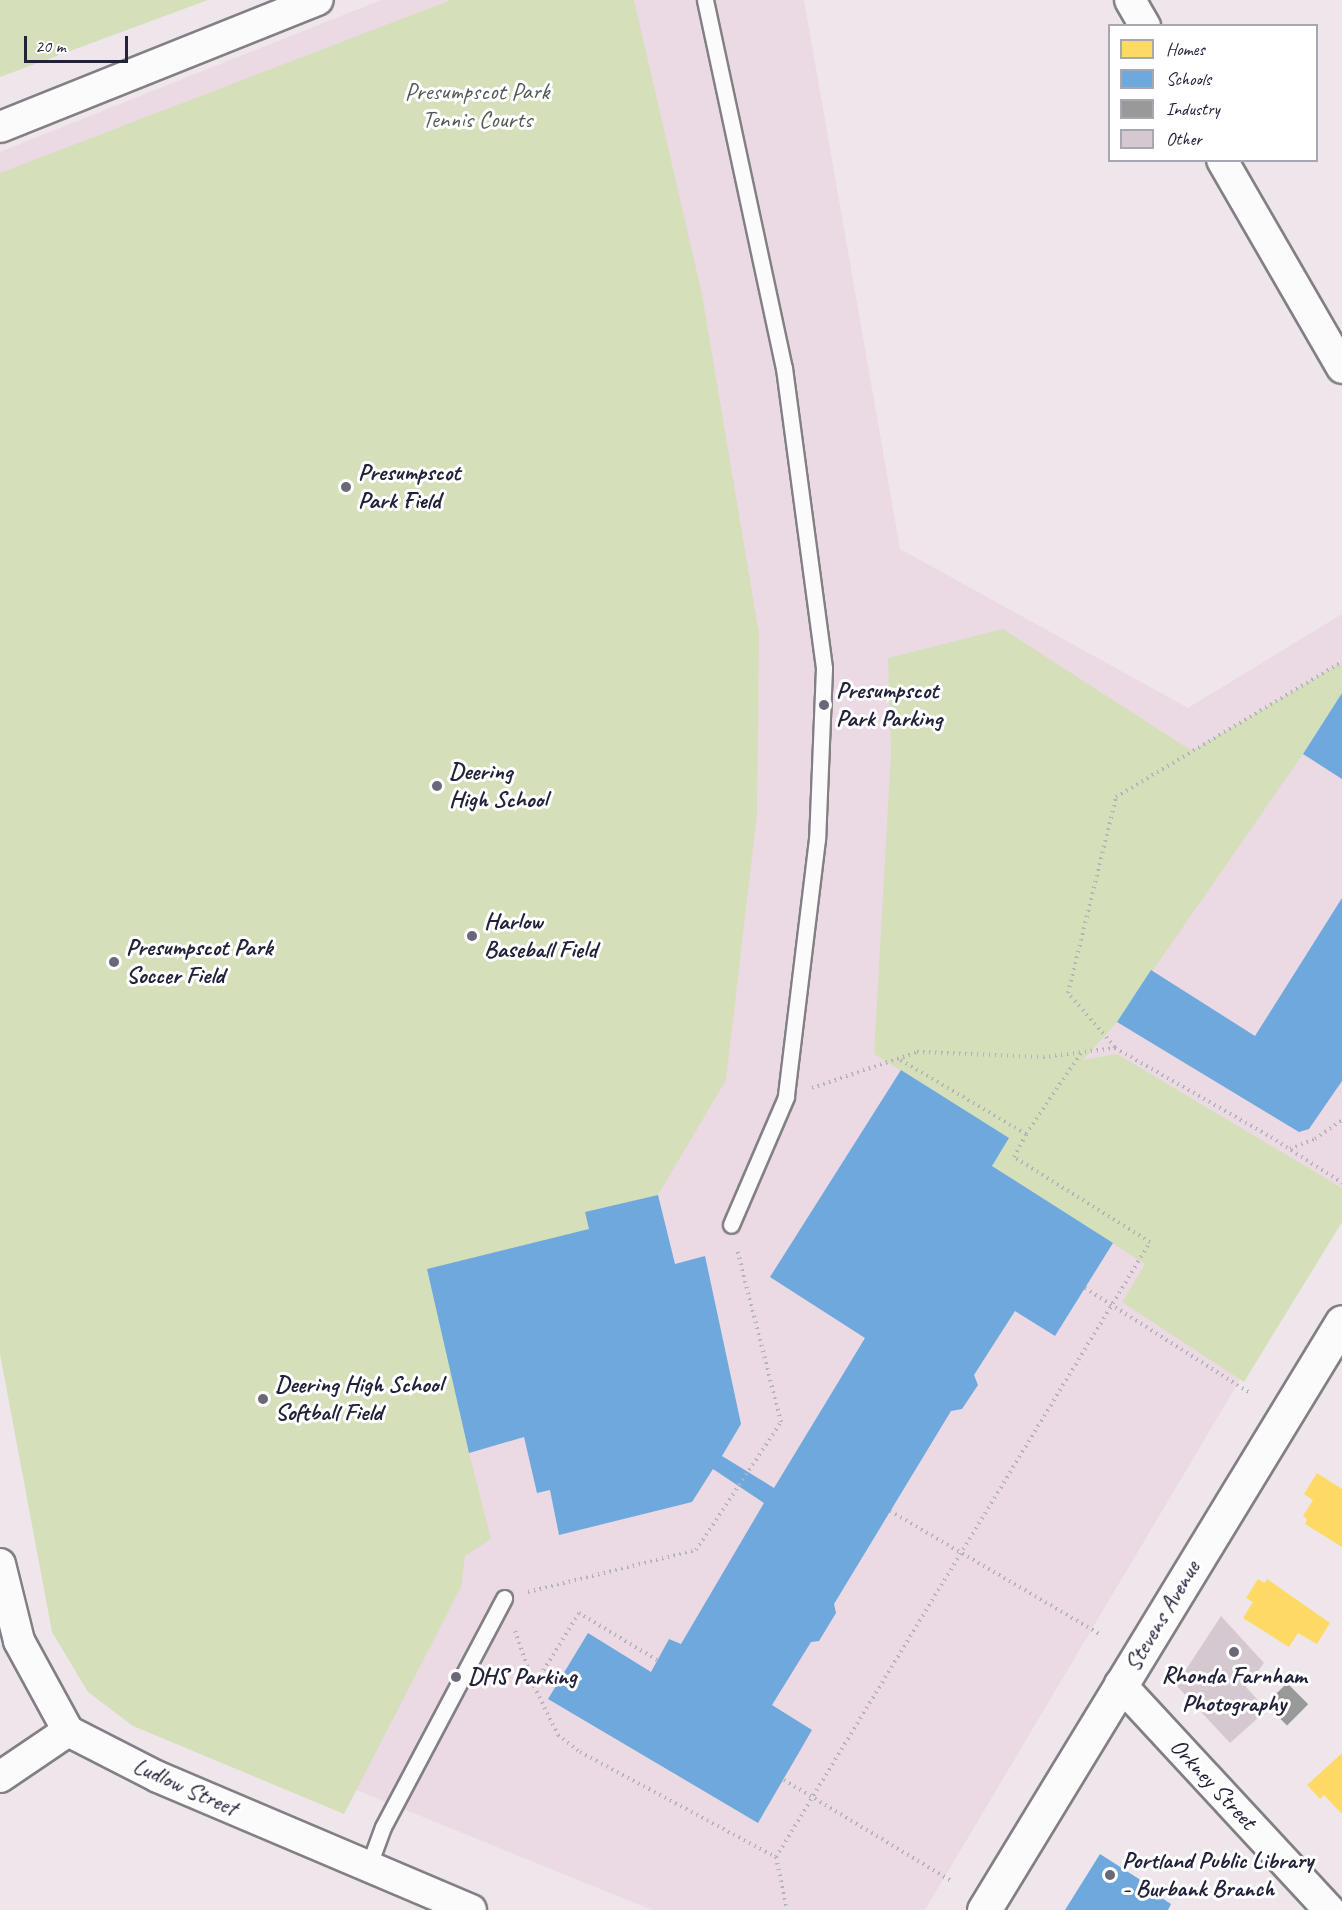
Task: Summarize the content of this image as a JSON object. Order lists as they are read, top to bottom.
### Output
{
  "streets": {
    "main road": ["Stevens Avenue"],
    "street": ["Orkney Street", "Ludlow Street"]
  },
  "crossings": [
    ["Stevens Avenue", "Orkney Street"]
  ],
  "parks": ["Presumpscot Park Tennis Courts"],
  "places": [
    "Presumpscot Park Field",
    "Presumpscot Park Parking",
    "Deering High School",
    "Harlow Baseball Field",
    "Presumpscot Park Soccer Field",
    "Deering High School Softball Field",
    "Rhonda Farnham Photography",
    "DHS Parking",
    "Portland Public Library - Burbank Branch"
  ],
  "legend": [
    "Homes",
    "Schools",
    "Industry",
    "Other"
  ],
  "scale_bar": "20 m"
}
